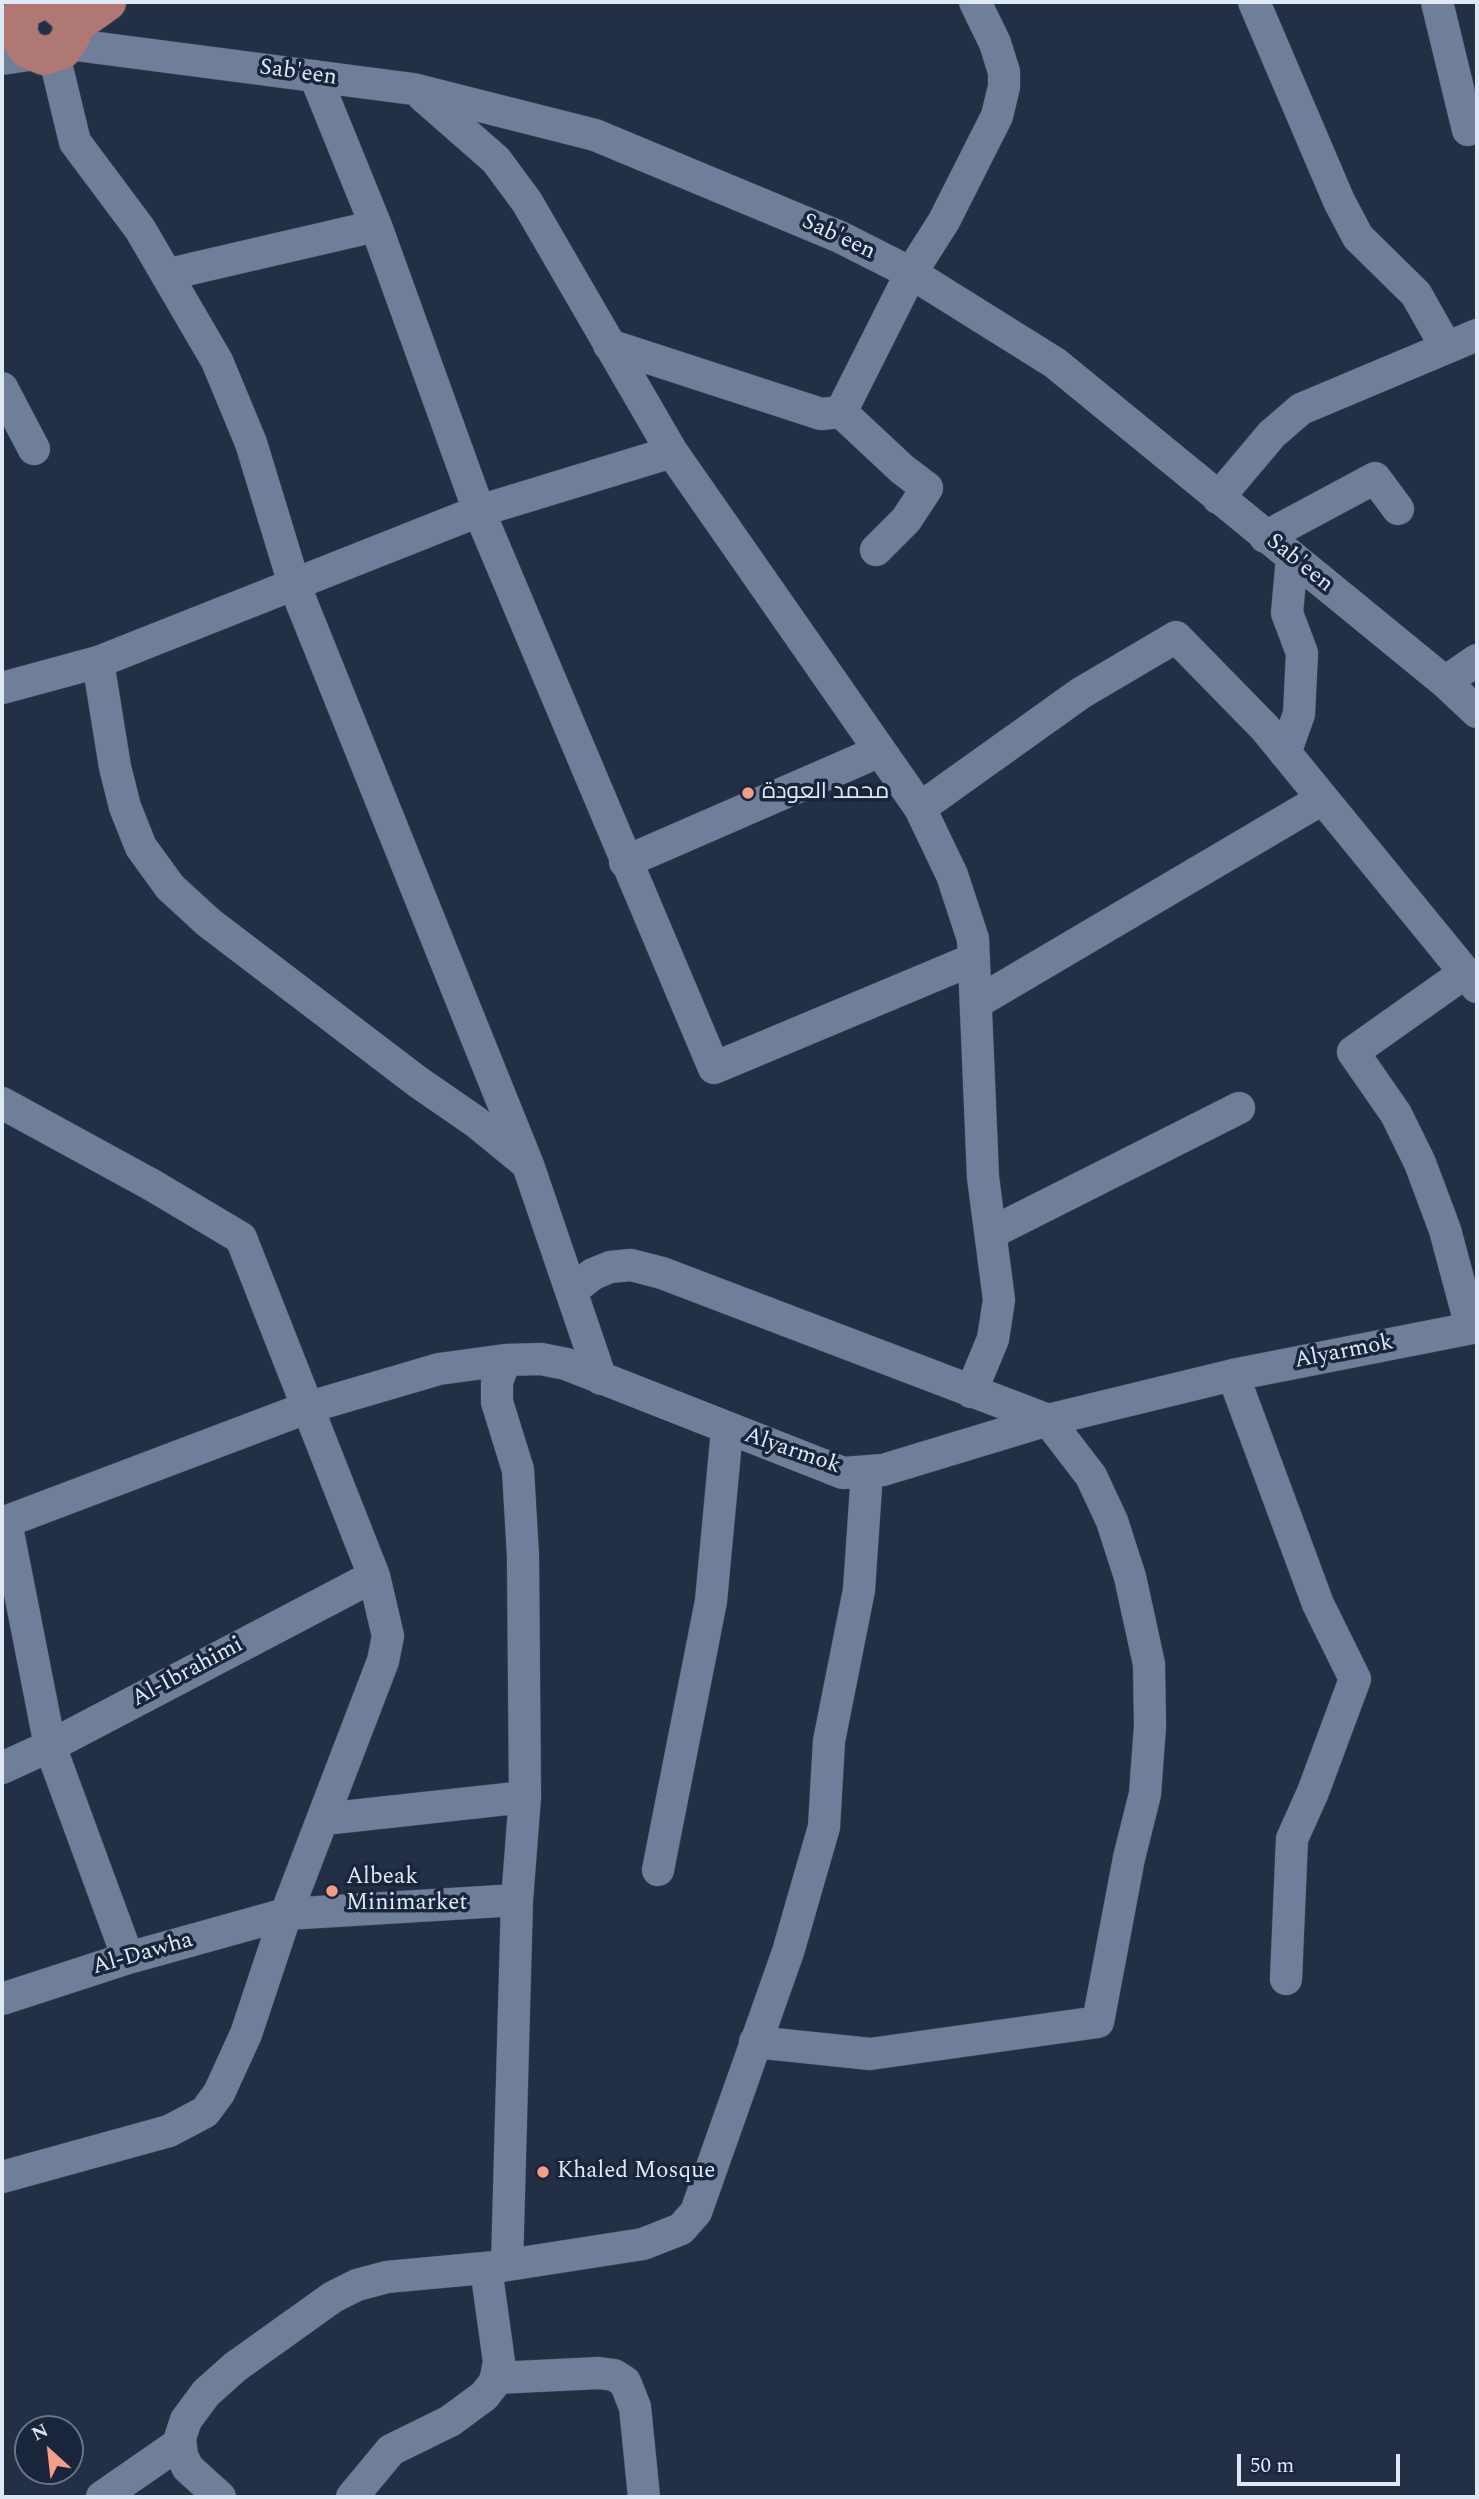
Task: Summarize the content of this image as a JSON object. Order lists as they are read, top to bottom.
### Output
{
  "streets": {
    "street": [
      "Sab'een",
      "Alyarmok",
      "Al-Ibrahimi",
      "Al-Dawha"
    ]
  },
  "places": ["محمد العودة", "Albeak Minimarket", "Khaled Mosque"],
  "scale_bar": "50 m",
  "north": "top left"
}
